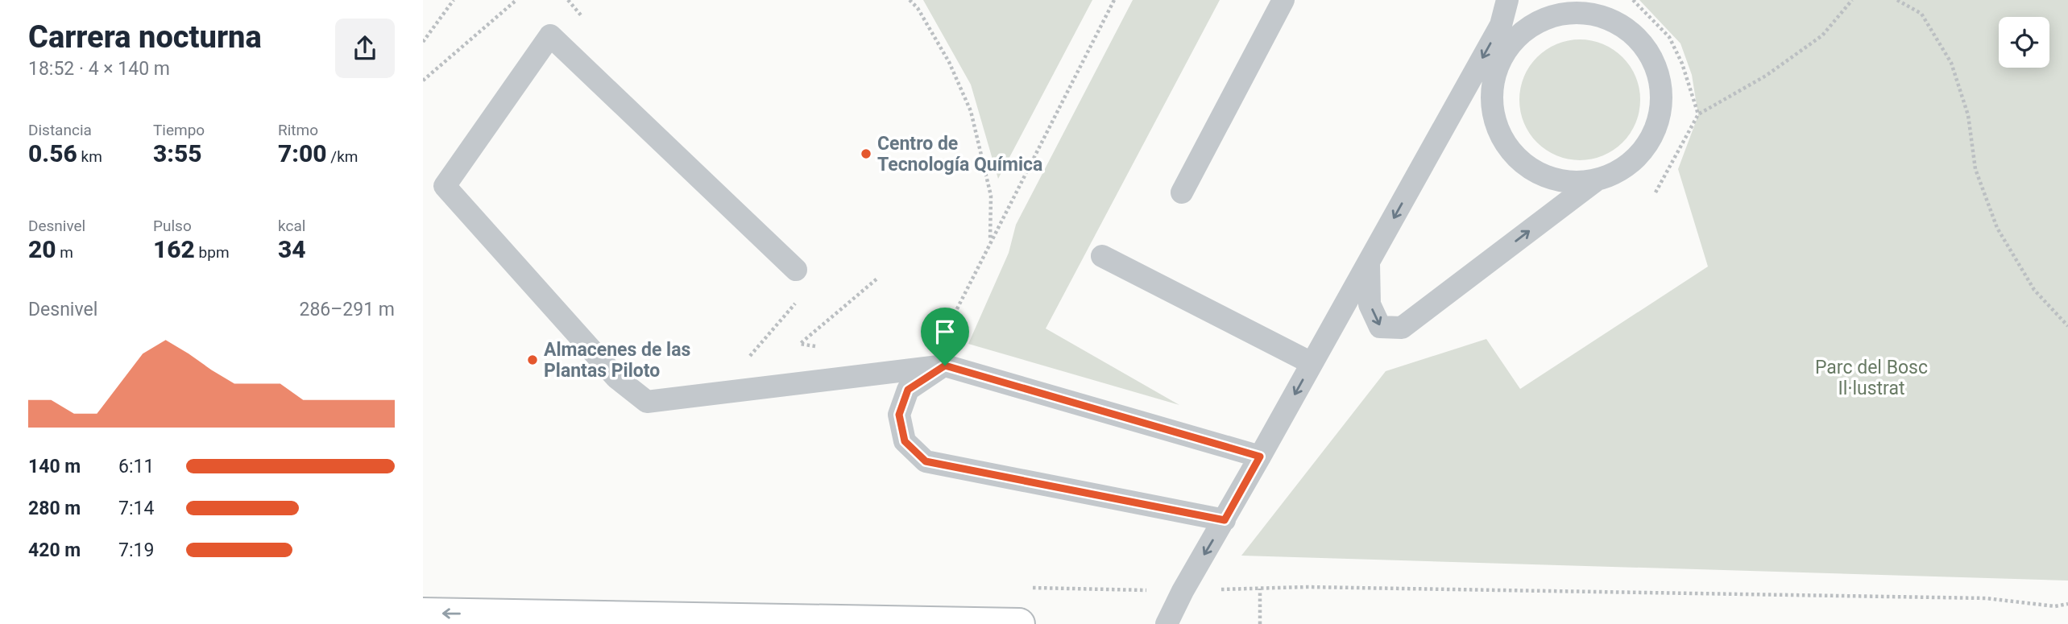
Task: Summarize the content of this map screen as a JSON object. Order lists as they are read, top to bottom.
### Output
{
  "parks": ["Parc del Bosc Il·lustrat"],
  "places": ["Centro de Tecnología Química", "Almacenes de las Plantas Piloto"],
  "page": {
    "heading": ["Carrera nocturna", "18:52 · 4 × 140 m"],
    "stats": [
      ["Distancia", "0.56 km"],
      ["Tiempo", "3:55"],
      ["Ritmo", "7:00 /km"],
      ["Desnivel", "20 m"],
      ["Pulso", "162 bpm"],
      ["kcal", "34"]
    ],
    "chart": ["Desnivel", "286–291 m"],
    "list": [
      {
        "name": "140 m",
        "note": "6:11"
      },
      {
        "name": "280 m",
        "note": "7:14"
      },
      {
        "name": "420 m",
        "note": "7:19"
      }
    ]
  }
}
